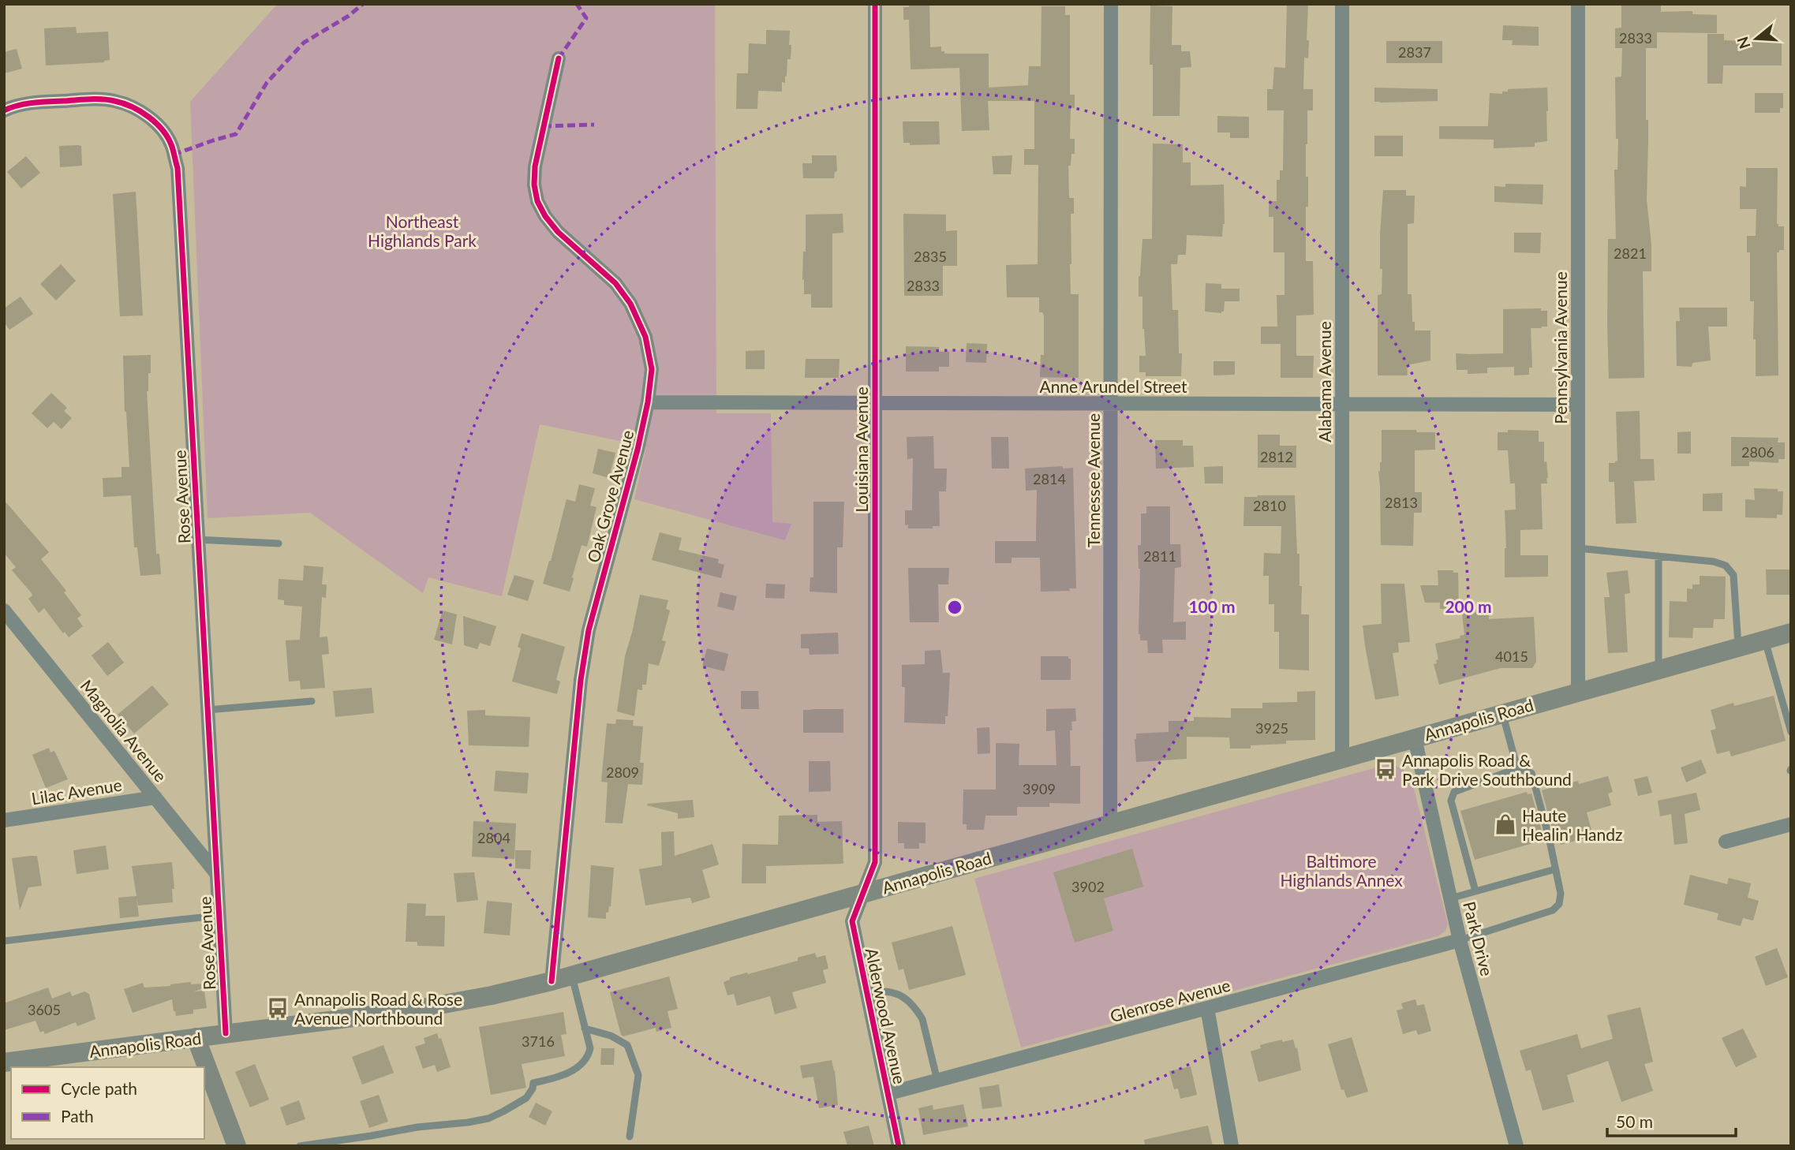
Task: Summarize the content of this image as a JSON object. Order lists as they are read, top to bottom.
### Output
{
  "streets": {
    "main road": ["Annapolis Road"],
    "street": [
      "Pennsylvania Avenue",
      "Alabama Avenue",
      "Anne Arundel Street",
      "Louisiana Avenue",
      "Tennessee Avenue",
      "Oak Grove Avenue",
      "Rose Avenue",
      "Magnolia Avenue",
      "Lilac Avenue",
      "Park Drive",
      "Glenrose Avenue",
      "Alderwood Avenue"
    ]
  },
  "crossings": [
    ["Pennsylvania Avenue", "Anne Arundel Street"],
    ["Pennsylvania Avenue", "Annapolis Road"],
    ["Alabama Avenue", "Anne Arundel Street"],
    ["Alabama Avenue", "Annapolis Road"],
    ["Anne Arundel Street", "Louisiana Avenue"],
    ["Anne Arundel Street", "Tennessee Avenue"],
    ["Anne Arundel Street", "Oak Grove Avenue"],
    ["Louisiana Avenue", "Annapolis Road"],
    ["Louisiana Avenue", "Alderwood Avenue"],
    ["Tennessee Avenue", "Annapolis Road"],
    ["Oak Grove Avenue", "Annapolis Road"],
    ["Rose Avenue", "Annapolis Road"],
    ["Rose Avenue", "Magnolia Avenue"],
    ["Annapolis Road", "Park Drive"],
    ["Annapolis Road", "Alderwood Avenue"],
    ["Magnolia Avenue", "Lilac Avenue"],
    ["Park Drive", "Glenrose Avenue"],
    ["Glenrose Avenue", "Alderwood Avenue"]
  ],
  "parks": ["Northeast Highlands Park", "Baltimore Highlands Annex"],
  "places": {
    "bus stop": ["Annapolis Road & Park Drive Southbound", "Annapolis Road & Rose Avenue Northbound"],
    "shop": ["Haute Healin' Handz"]
  },
  "house_numbers": [
    "2833",
    "2837",
    "2821",
    "2835",
    "2833",
    "2806",
    "2812",
    "2814",
    "2813",
    "2810",
    "2811",
    "4015",
    "3925",
    "2809",
    "3909",
    "2804",
    "3902",
    "3605",
    "3716"
  ],
  "legend": ["Cycle path", "Path"],
  "scale_bar": "50 m",
  "north": "left",
  "rings": ["100 m", "200 m"]
}
